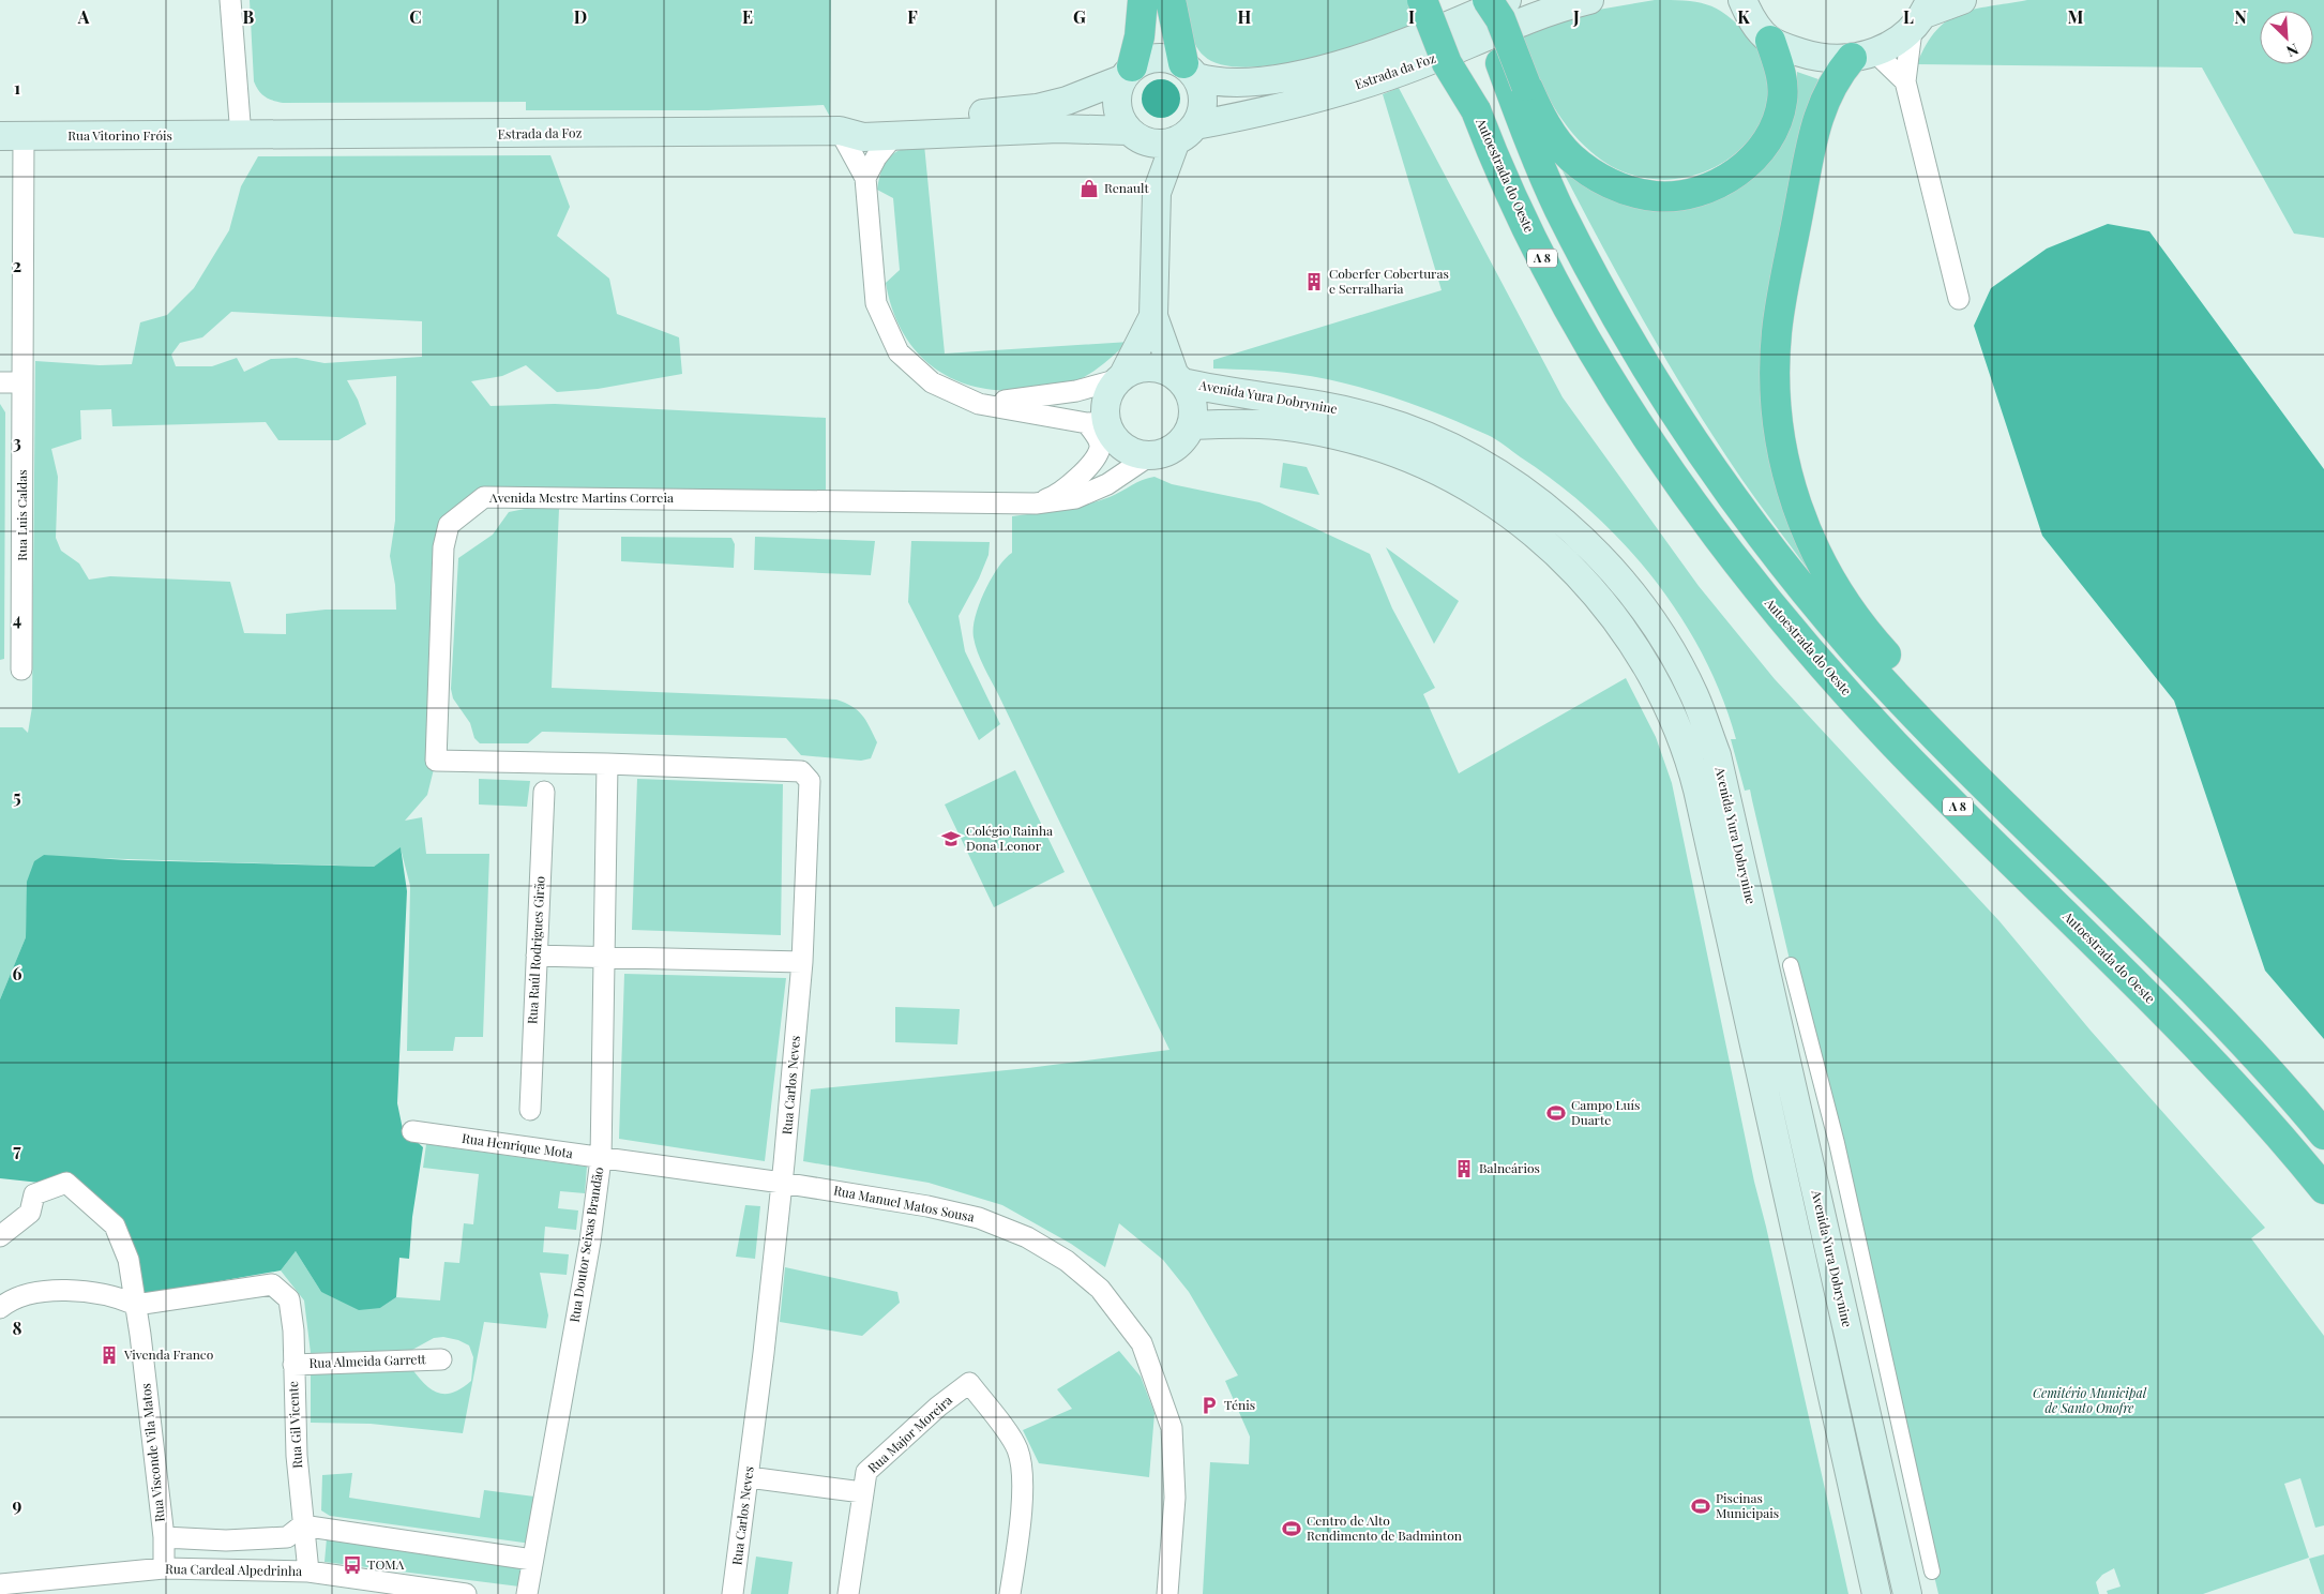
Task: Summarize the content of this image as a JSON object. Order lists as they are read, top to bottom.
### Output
{
  "streets": {
    "highway": ["Autoestrada do Oeste", "A 8"],
    "main road": ["Estrada da Foz", "Rua Vitorino Fróis", "Avenida Yura Dobrynine"],
    "street": [
      "Avenida Mestre Martins Correia",
      "Rua Luis Caldas",
      "Rua Raúl Rodrigues Girão",
      "Rua Carlos Neves",
      "Rua Henrique Mota",
      "Rua Manuel Matos Sousa",
      "Rua Doutor Seixas Brandão",
      "Rua Almeida Garrett",
      "Rua Gil Vicente",
      "Rua Major Moreira",
      "Rua Visconde Vila Matos",
      "Rua Cardeal Alpedrinha"
    ]
  },
  "crossings": [
    ["Estrada da Foz", "Rua Vitorino Fróis"],
    ["Rua Vitorino Fróis", "Rua Luis Caldas"],
    ["Avenida Yura Dobrynine", "Avenida Mestre Martins Correia"],
    ["Avenida Mestre Martins Correia", "Rua Carlos Neves"],
    ["Avenida Mestre Martins Correia", "Rua Doutor Seixas Brandão"],
    ["Rua Carlos Neves", "Rua Henrique Mota"],
    ["Rua Carlos Neves", "Rua Manuel Matos Sousa"],
    ["Rua Carlos Neves", "Rua Doutor Seixas Brandão"],
    ["Rua Henrique Mota", "Rua Manuel Matos Sousa"],
    ["Rua Henrique Mota", "Rua Doutor Seixas Brandão"],
    ["Rua Almeida Garrett", "Rua Gil Vicente"],
    ["Rua Gil Vicente", "Rua Visconde Vila Matos"],
    ["Rua Gil Vicente", "Rua Cardeal Alpedrinha"],
    ["Rua Visconde Vila Matos", "Rua Cardeal Alpedrinha"]
  ],
  "parks": ["Cemitério Municipal de Santo Onofre"],
  "places": {
    "shop": ["Renault"],
    "building": ["Coberfer Coberturas e Serralharia", "Balneários", "Vivenda Franco"],
    "school or university": ["Colégio Rainha Dona Leonor"],
    "sports": ["Campo Luís Duarte", "Piscinas Municipais", "Centro de Alto Rendimento de Badminton"],
    "parking": ["Ténis"],
    "bus stop": ["TOMA"]
  },
  "north": "bottom right",
  "grid": {
    "columns": [
      "A",
      "B",
      "C",
      "D",
      "E",
      "F",
      "G",
      "H",
      "I",
      "J",
      "K",
      "L",
      "M",
      "N"
    ],
    "rows": [
      "1",
      "2",
      "3",
      "4",
      "5",
      "6",
      "7",
      "8",
      "9"
    ]
  }
}
